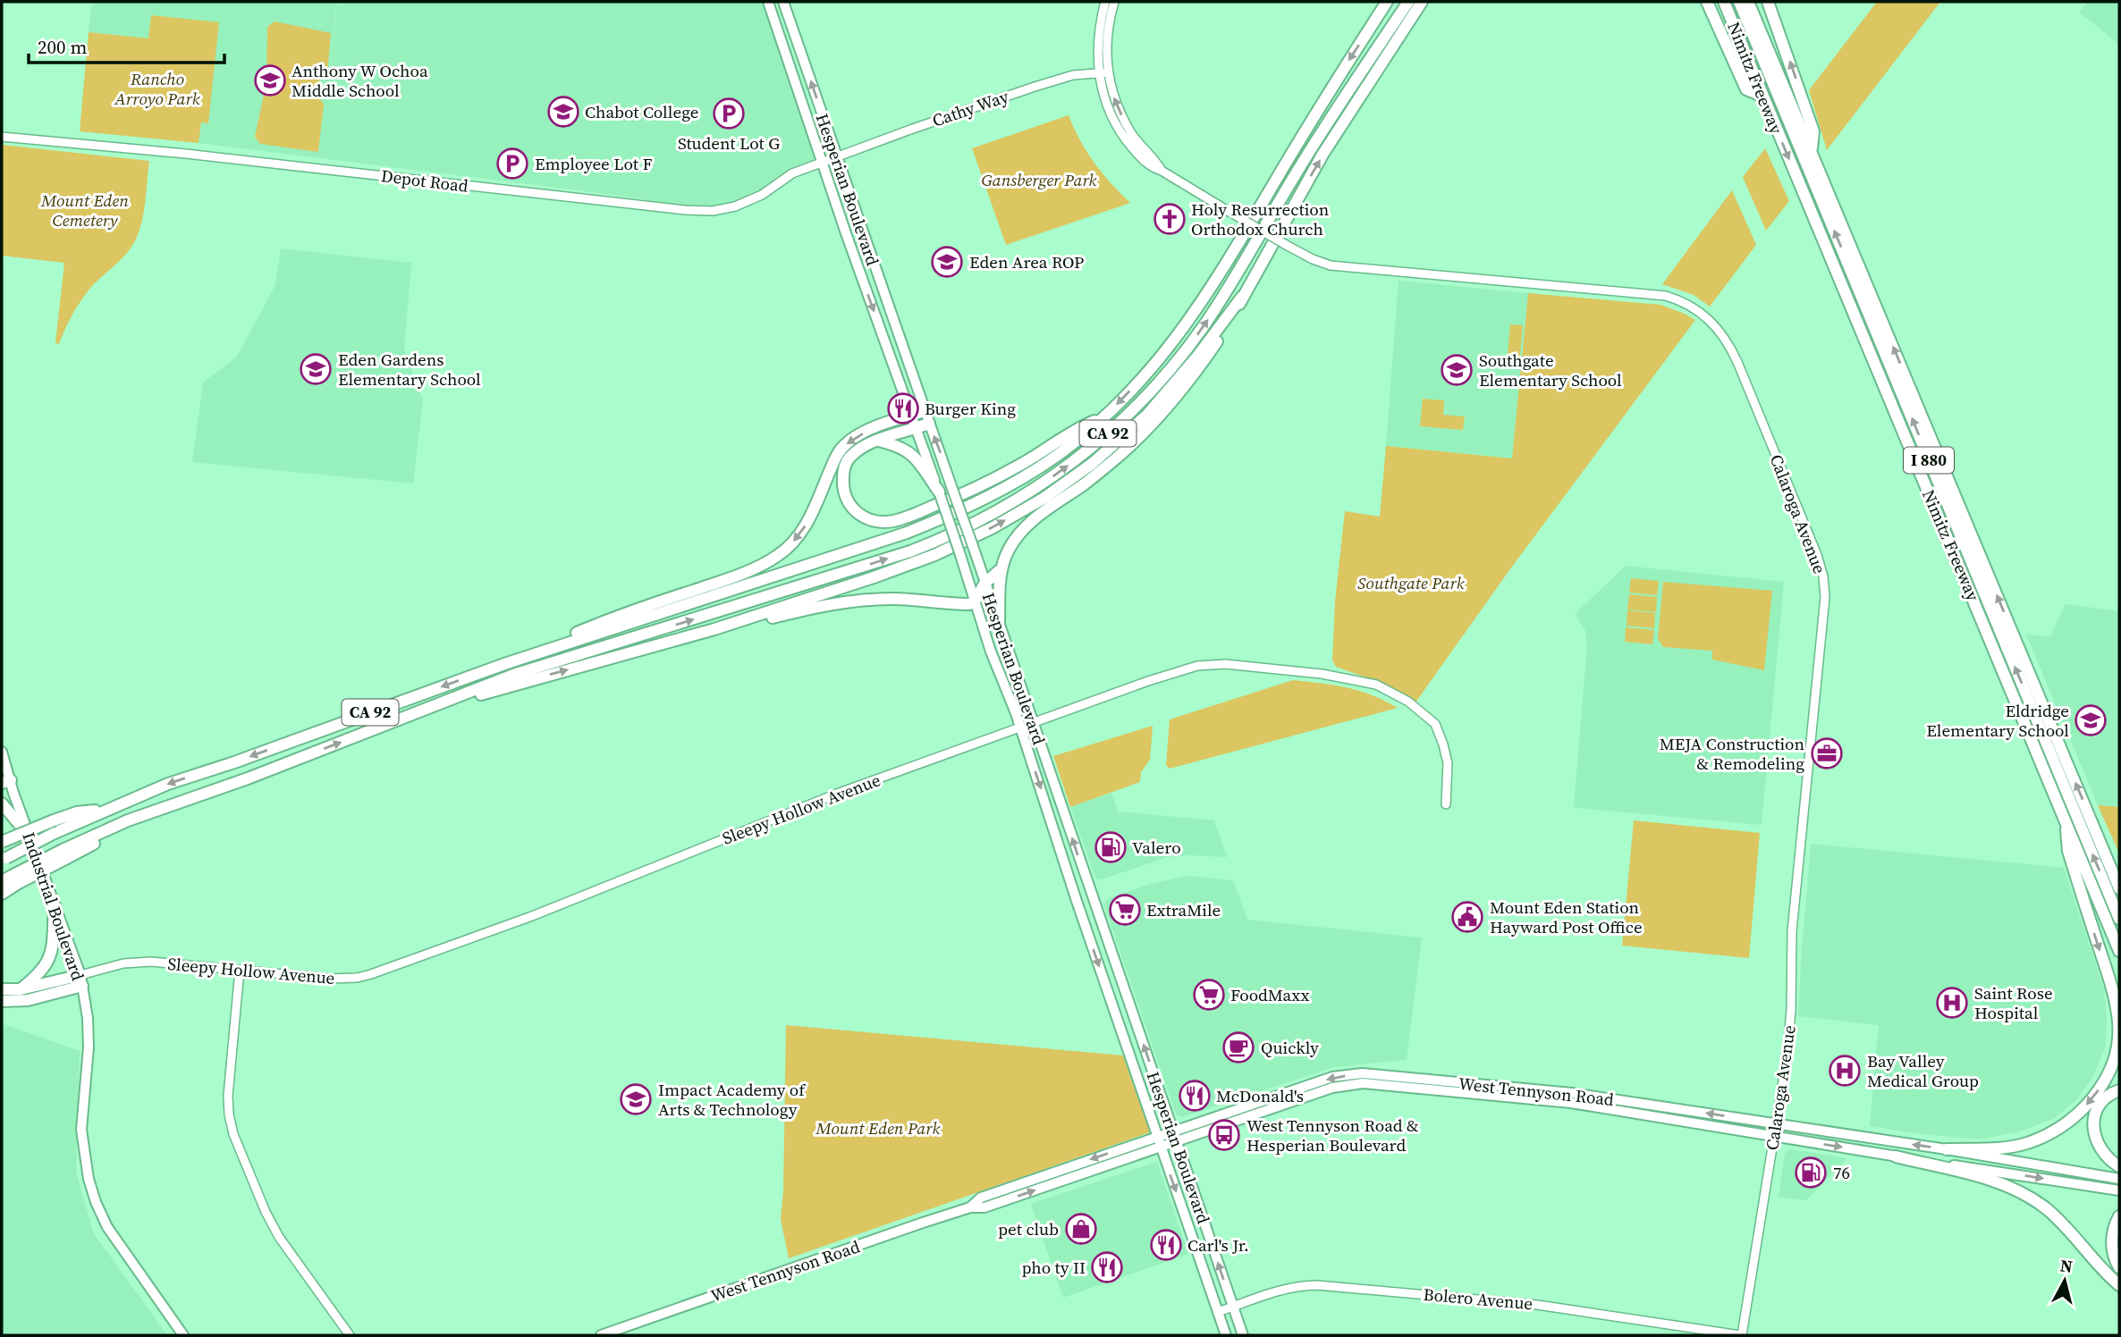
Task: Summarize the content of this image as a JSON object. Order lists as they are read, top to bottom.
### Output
{
  "streets": {
    "highway": ["Nimitz Freeway", "CA 92", "I 880"],
    "main road": ["Hesperian Boulevard", "Industrial Boulevard", "West Tennyson Road"],
    "street": [
      "Cathy Way",
      "Depot Road",
      "Calaroga Avenue",
      "Sleepy Hollow Avenue",
      "Bolero Avenue"
    ]
  },
  "crossings": [
    ["Cathy Way", "Depot Road"],
    ["Cathy Way", "Hesperian Boulevard"],
    ["Cathy Way", "Calaroga Avenue"],
    ["Depot Road", "Hesperian Boulevard"],
    ["Hesperian Boulevard", "Sleepy Hollow Avenue"],
    ["Hesperian Boulevard", "West Tennyson Road"],
    ["Hesperian Boulevard", "Bolero Avenue"],
    ["Calaroga Avenue", "West Tennyson Road"],
    ["Calaroga Avenue", "Bolero Avenue"],
    ["Sleepy Hollow Avenue", "Industrial Boulevard"]
  ],
  "parks": [
    "Rancho Arroyo Park",
    "Gansberger Park",
    "Mount Eden Cemetery",
    "Southgate Park",
    "Mount Eden Park"
  ],
  "places": {
    "school or university": [
      "Anthony W Ochoa Middle School",
      "Chabot College",
      "Eden Area ROP",
      "Eden Gardens Elementary School",
      "Southgate Elementary School",
      "Eldridge Elementary School",
      "Impact Academy of Arts & Technology"
    ],
    "parking": ["Student Lot G", "Employee Lot F"],
    "church": ["Holy Resurrection Orthodox Church"],
    "restaurant": [
      "Burger King",
      "McDonald's",
      "Carl's Jr.",
      "pho ty II"
    ],
    "office": ["MEJA Construction & Remodeling"],
    "fuel station": ["Valero", "76"],
    "supermarket": ["ExtraMile", "FoodMaxx"],
    "public building": ["Mount Eden Station Hayward Post Office"],
    "hospital": ["Saint Rose Hospital", "Bay Valley Medical Group"],
    "cafe": ["Quickly"],
    "bus stop": ["West Tennyson Road & Hesperian Boulevard"],
    "shop": ["pet club"]
  },
  "scale_bar": "200 m",
  "north": "top"
}
